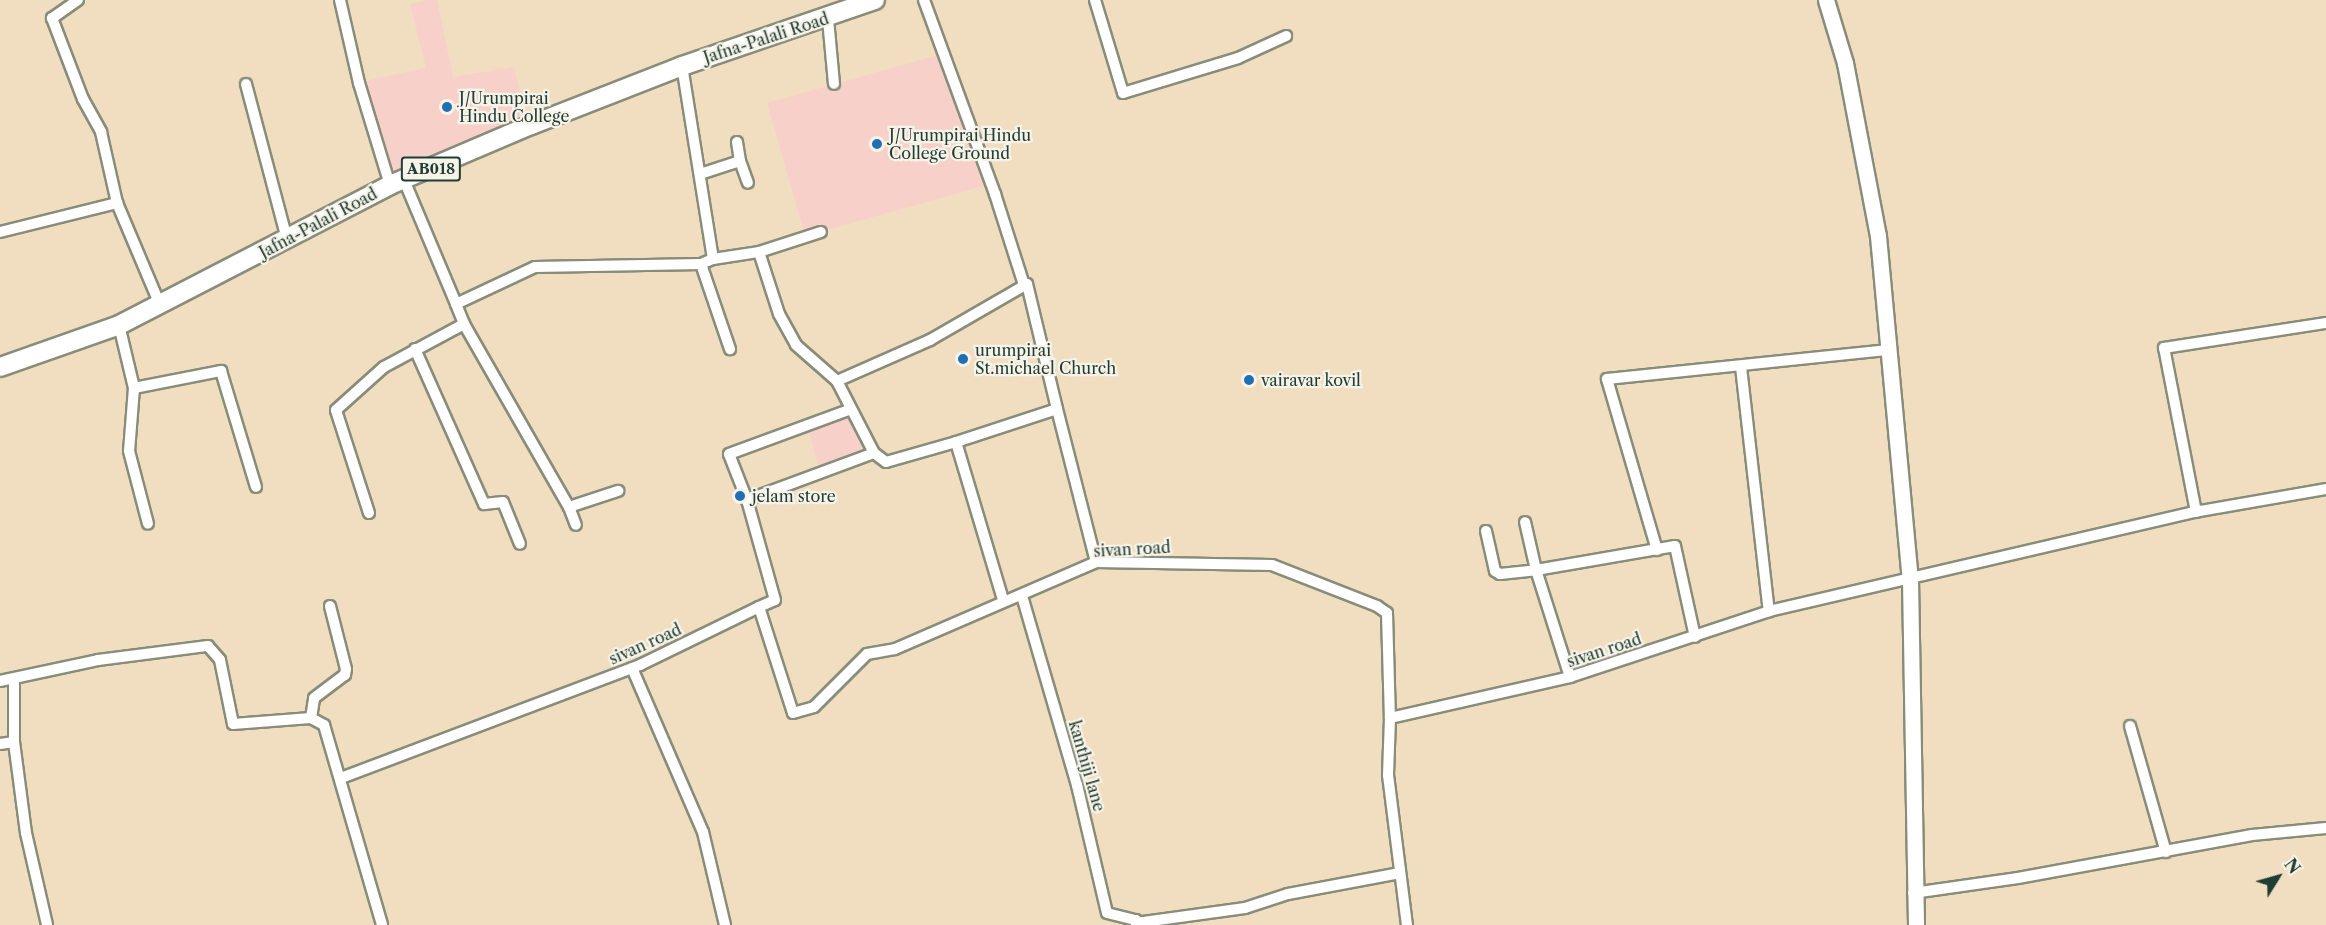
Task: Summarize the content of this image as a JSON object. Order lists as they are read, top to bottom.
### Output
{
  "streets": {
    "main road": ["Jafna-Palali Road", "AB018"],
    "street": ["sivan road", "kanthiji lane"]
  },
  "crossings": [
    ["sivan road", "kanthiji lane"]
  ],
  "places": [
    "J/Urumpirai Hindu College",
    "J/Urumpirai Hindu College Ground",
    "urumpirai St.michael Church",
    "vairavar kovil",
    "jelam store"
  ],
  "north": "top right"
}
